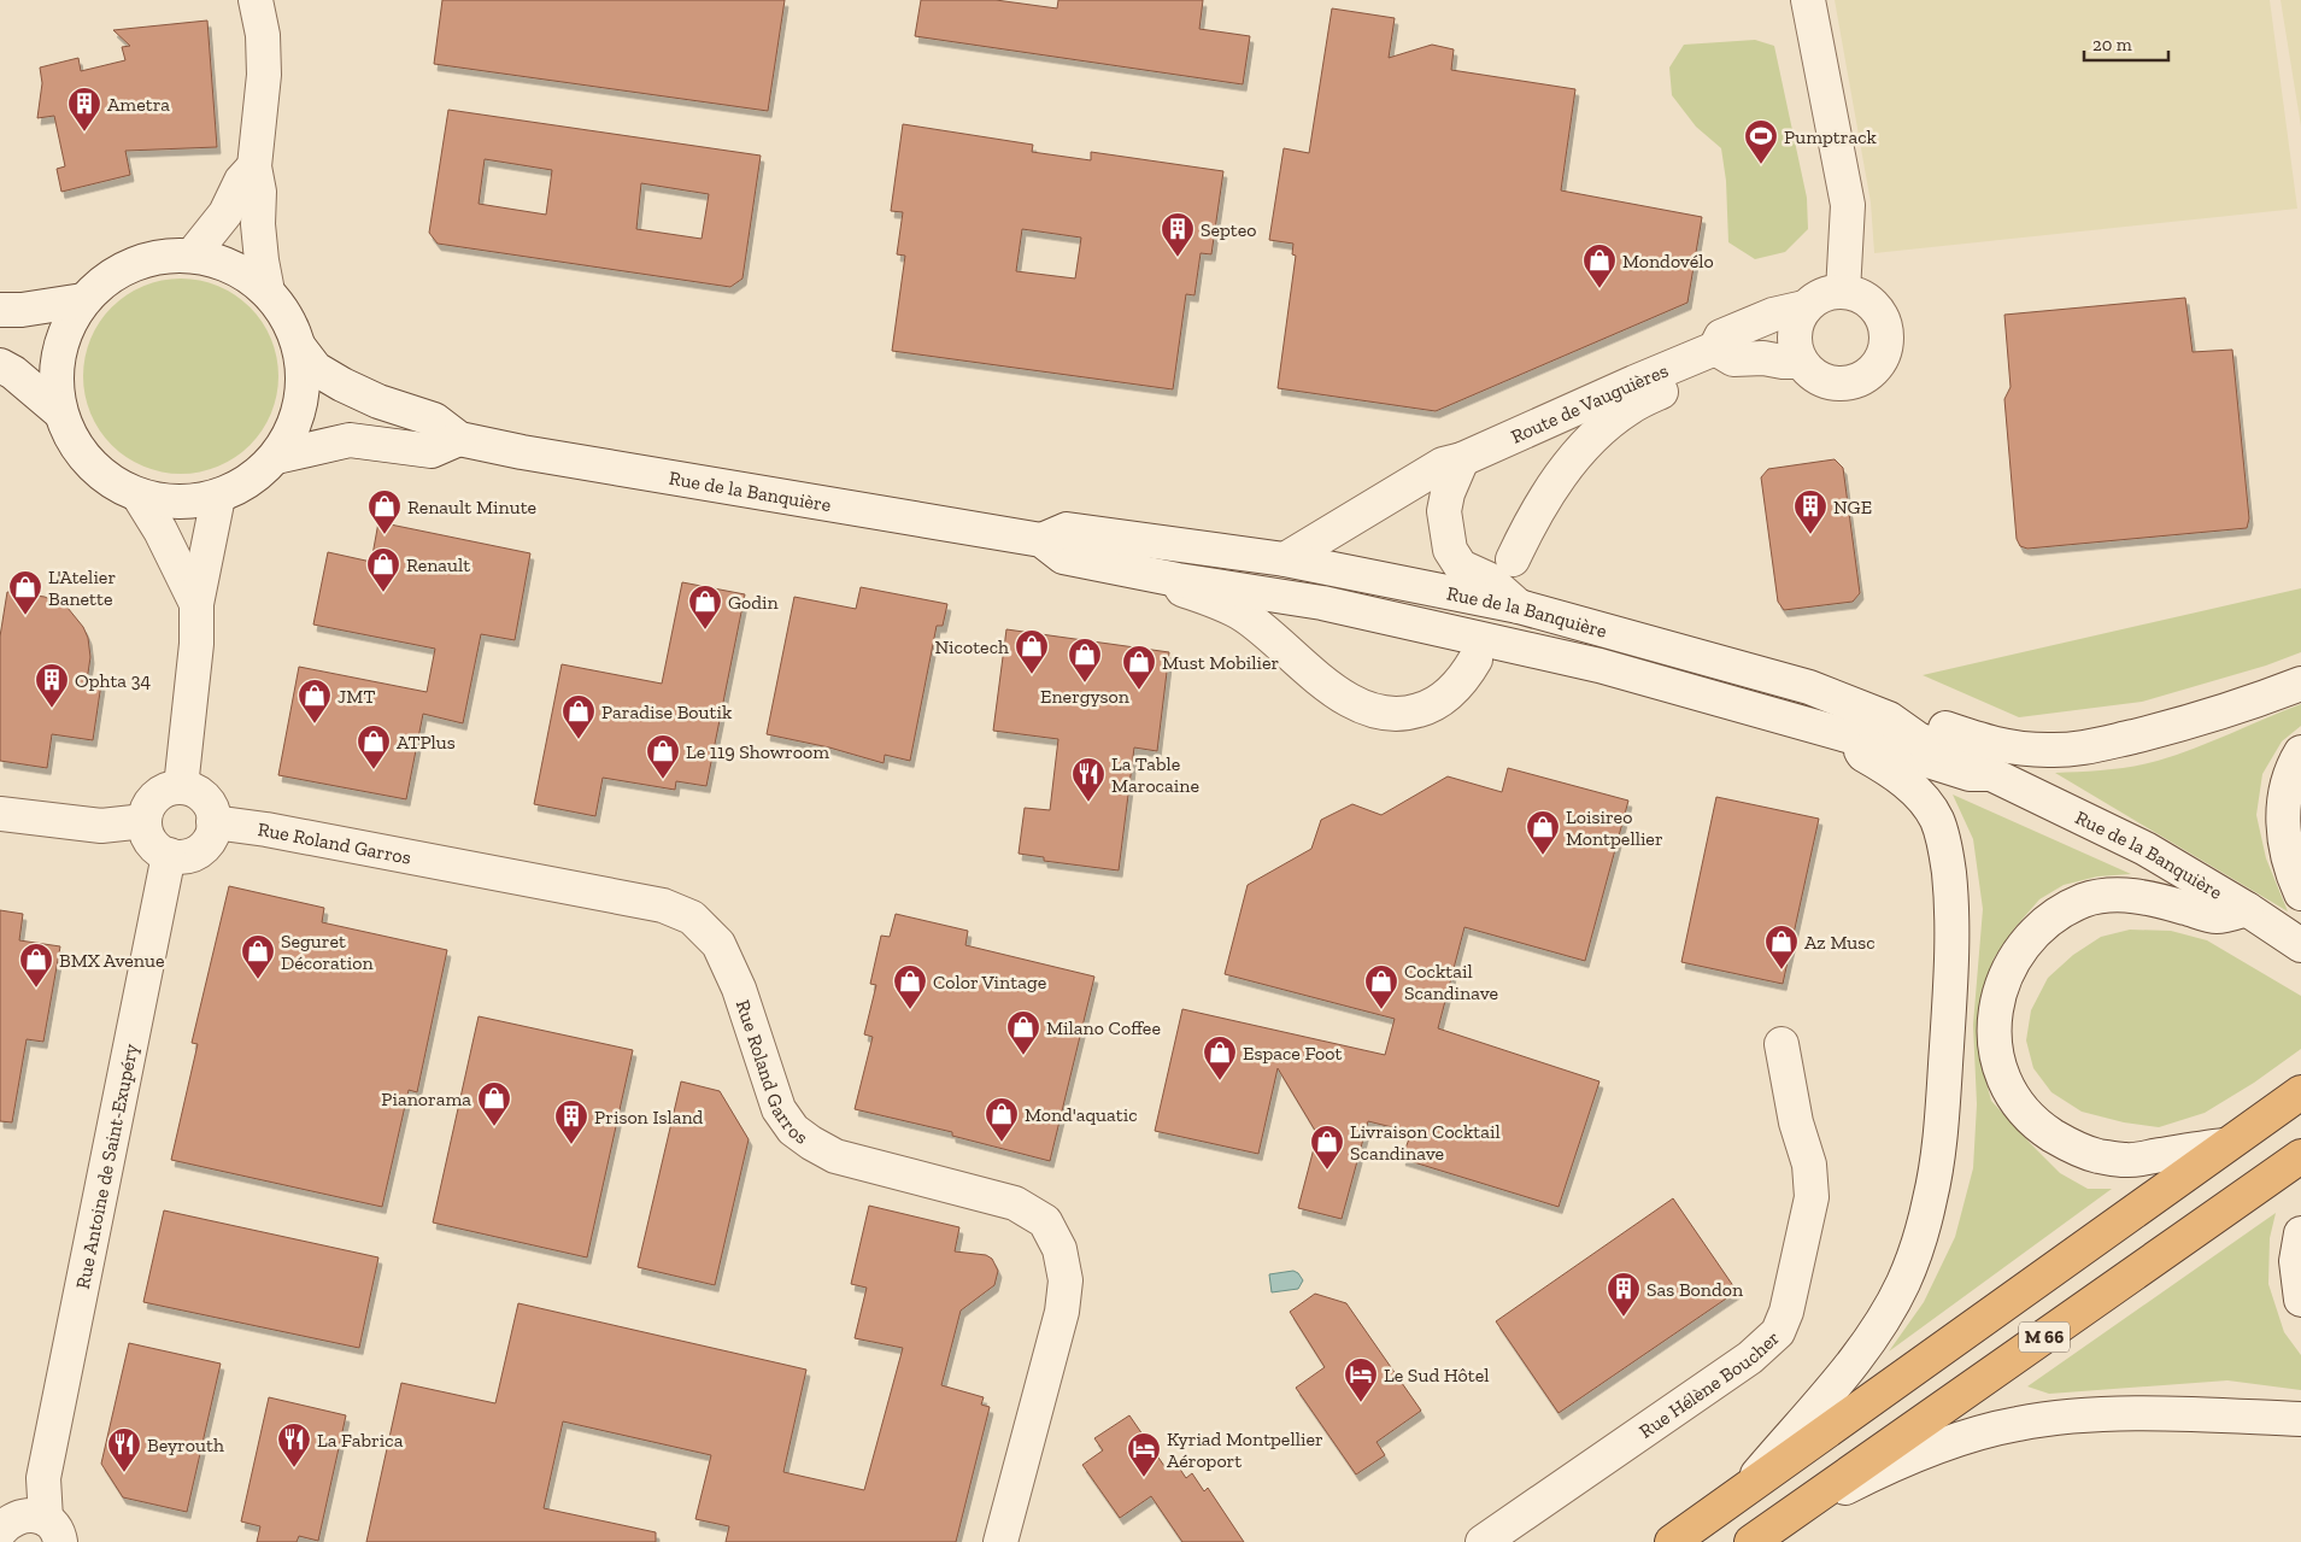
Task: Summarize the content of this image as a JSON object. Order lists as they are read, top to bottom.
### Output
{
  "streets": {
    "highway": ["M 66"],
    "main road": [
      "Route de Vauguières",
      "Rue de la Banquière",
      "Rue Roland Garros",
      "Rue Antoine de Saint-Exupéry",
      "Rue Hélène Boucher"
    ]
  },
  "crossings": [
    ["Route de Vauguières", "Rue de la Banquière"],
    ["Rue de la Banquière", "M 66"],
    ["Rue Roland Garros", "Rue Antoine de Saint-Exupéry"]
  ],
  "places": {
    "building": [
      "Ametra",
      "Septeo",
      "NGE",
      "Ophta 34",
      "Prison Island",
      "Sas Bondon"
    ],
    "sports": ["Pumptrack"],
    "shop": [
      "Mondovélo",
      "Renault Minute",
      "Renault",
      "L'Atelier Banette",
      "Godin",
      "Nicotech",
      "Energyson",
      "Must Mobilier",
      "JMT",
      "Paradise Boutik",
      "ATPlus",
      "Le 119 Showroom",
      "Loisireo Montpellier",
      "Az Musc",
      "Seguret Décoration",
      "BMX Avenue",
      "Color Vintage",
      "Cocktail Scandinave",
      "Milano Coffee",
      "Espace Foot",
      "Pianorama",
      "Mond'aquatic",
      "Livraison Cocktail Scandinave"
    ],
    "restaurant": ["La Table Marocaine", "La Fabrica", "Beyrouth"],
    "hotel": ["Le Sud Hôtel", "Kyriad Montpellier Aéroport"]
  },
  "scale_bar": "20 m"
}
